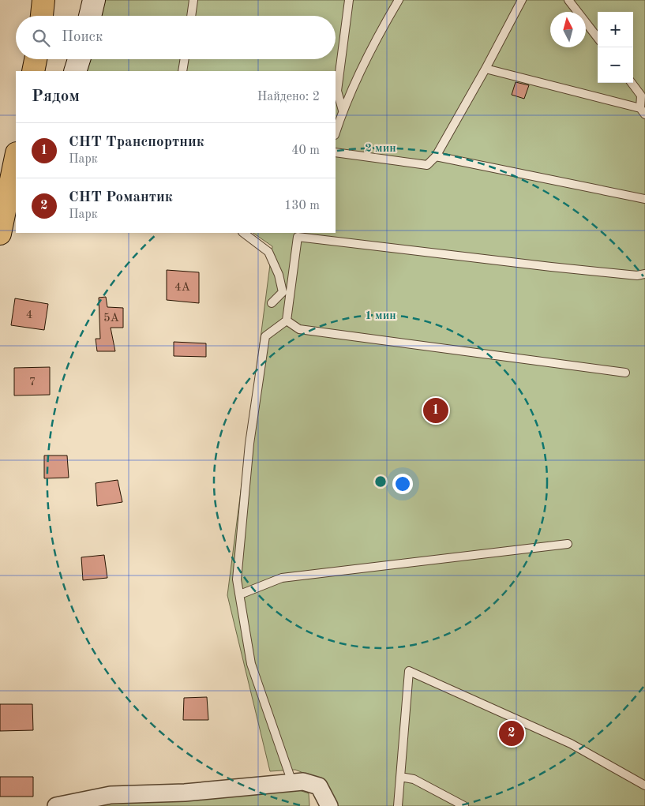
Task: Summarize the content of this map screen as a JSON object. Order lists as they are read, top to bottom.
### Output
{
  "house_numbers": [
    "4А",
    "4",
    "5А",
    "7"
  ],
  "north": "top",
  "page": {
    "map_buttons": ["+", "−"],
    "search": "Поиск",
    "heading": ["Рядом", "Найдено: 2"],
    "list": [
      {
        "mark": "1",
        "name": "СНТ Транспортник",
        "note": "Парк",
        "value": "40 m"
      },
      {
        "mark": "2",
        "name": "СНТ Романтик",
        "note": "Парк",
        "value": "130 m"
      }
    ],
    "pins": ["1", "2"]
  },
  "rings": ["2 мин", "1 мин"]
}
